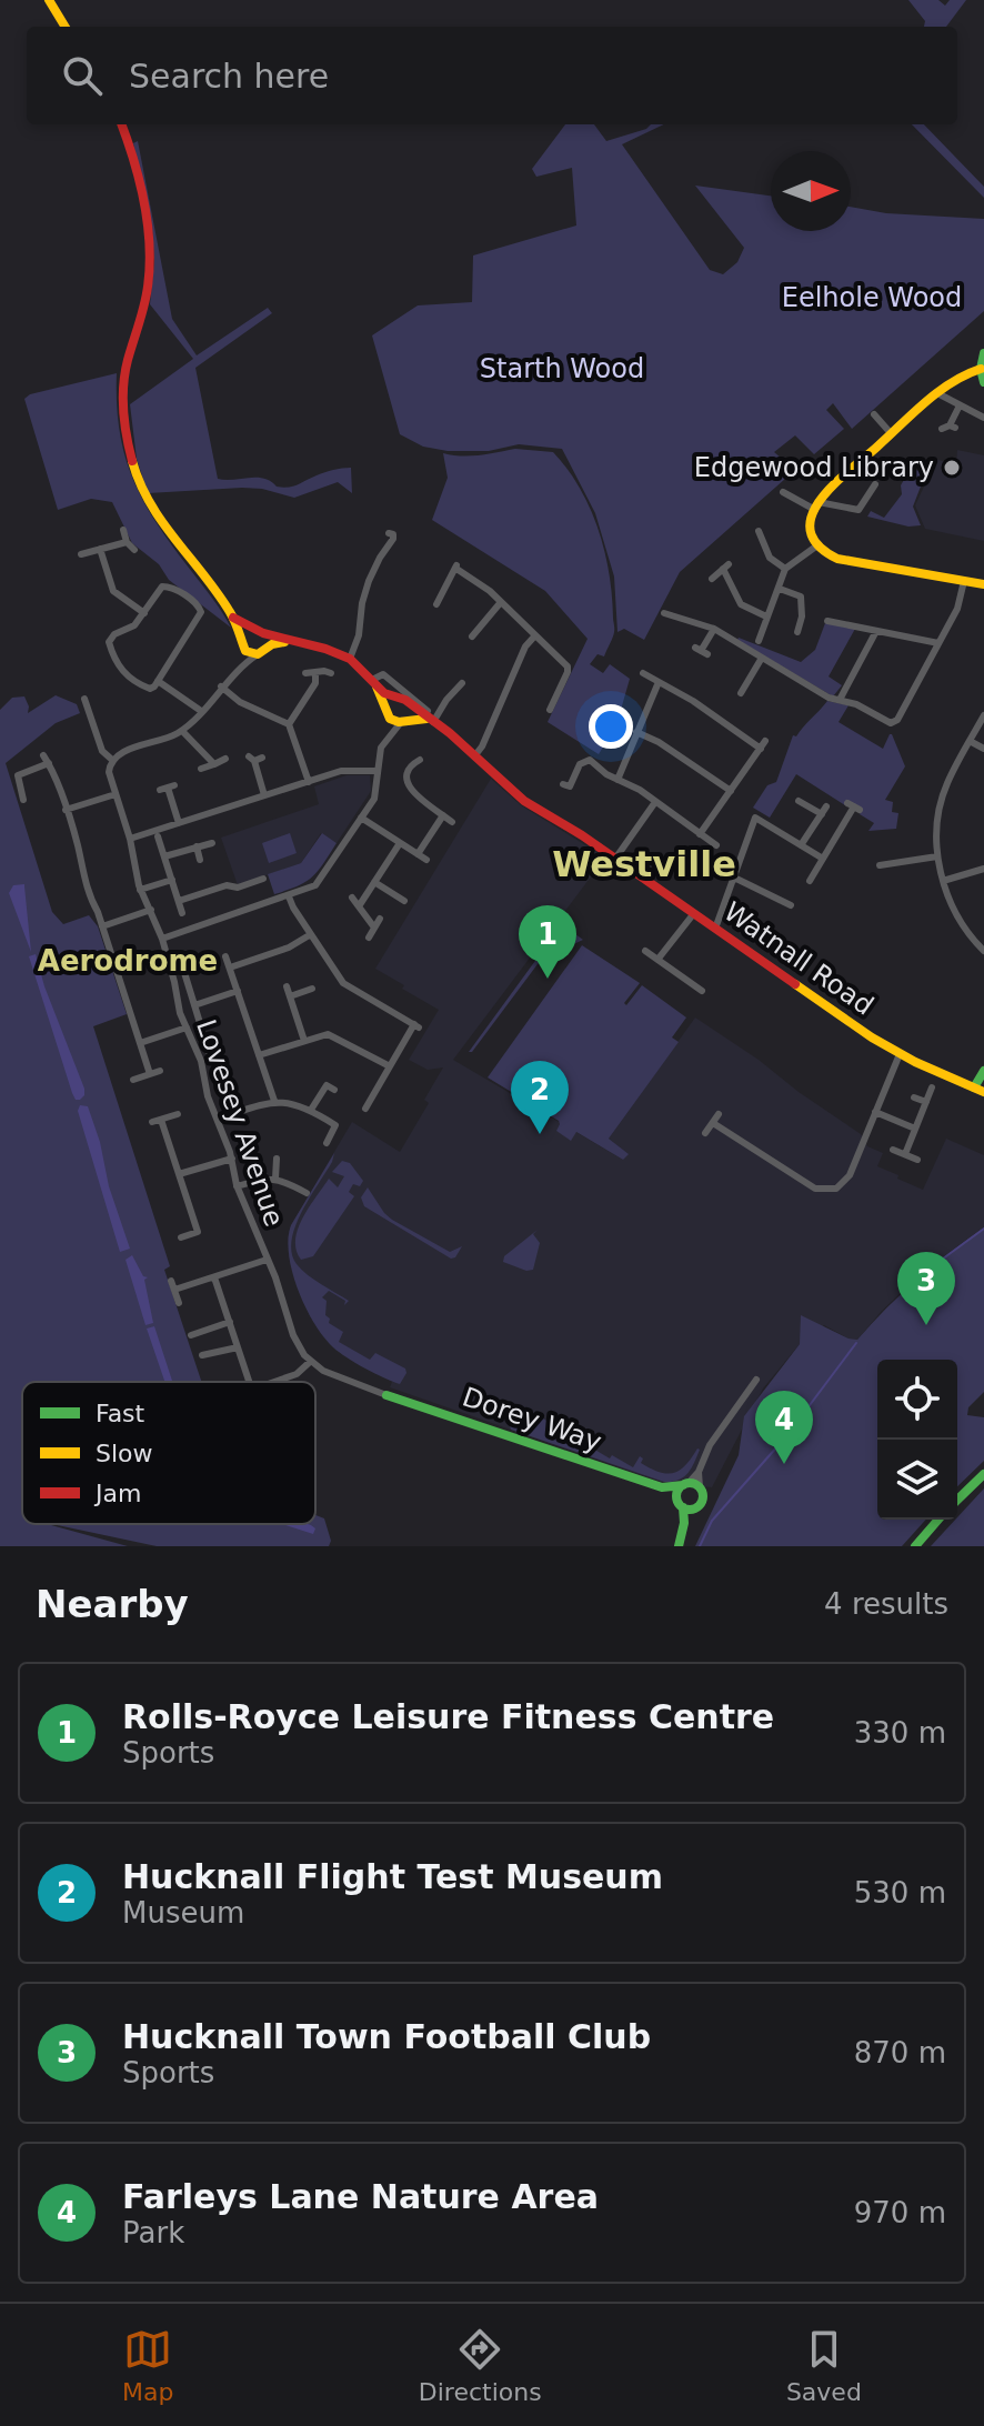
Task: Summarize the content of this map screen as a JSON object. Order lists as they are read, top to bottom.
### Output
{
  "streets": {
    "main road": ["Watnall Road", "Dorey Way"],
    "street": ["Lovesey Avenue"]
  },
  "districts": ["Westville", "Aerodrome"],
  "parks": ["Eelhole Wood", "Starth Wood"],
  "places": ["Edgewood Library"],
  "legend": ["Fast", "Slow", "Jam"],
  "north": "right",
  "page": {
    "search": "Search here",
    "pins": [
      "1",
      "2",
      "3",
      "4"
    ],
    "heading": ["Nearby", "4 results"],
    "list": [
      {
        "mark": "1",
        "name": "Rolls-Royce Leisure Fitness Centre",
        "note": "Sports",
        "value": "330 m"
      },
      {
        "mark": "2",
        "name": "Hucknall Flight Test Museum",
        "note": "Museum",
        "value": "530 m"
      },
      {
        "mark": "3",
        "name": "Hucknall Town Football Club",
        "note": "Sports",
        "value": "870 m"
      },
      {
        "mark": "4",
        "name": "Farleys Lane Nature Area",
        "note": "Park",
        "value": "970 m"
      }
    ],
    "nav": ["Map", "Directions", "Saved"]
  }
}
